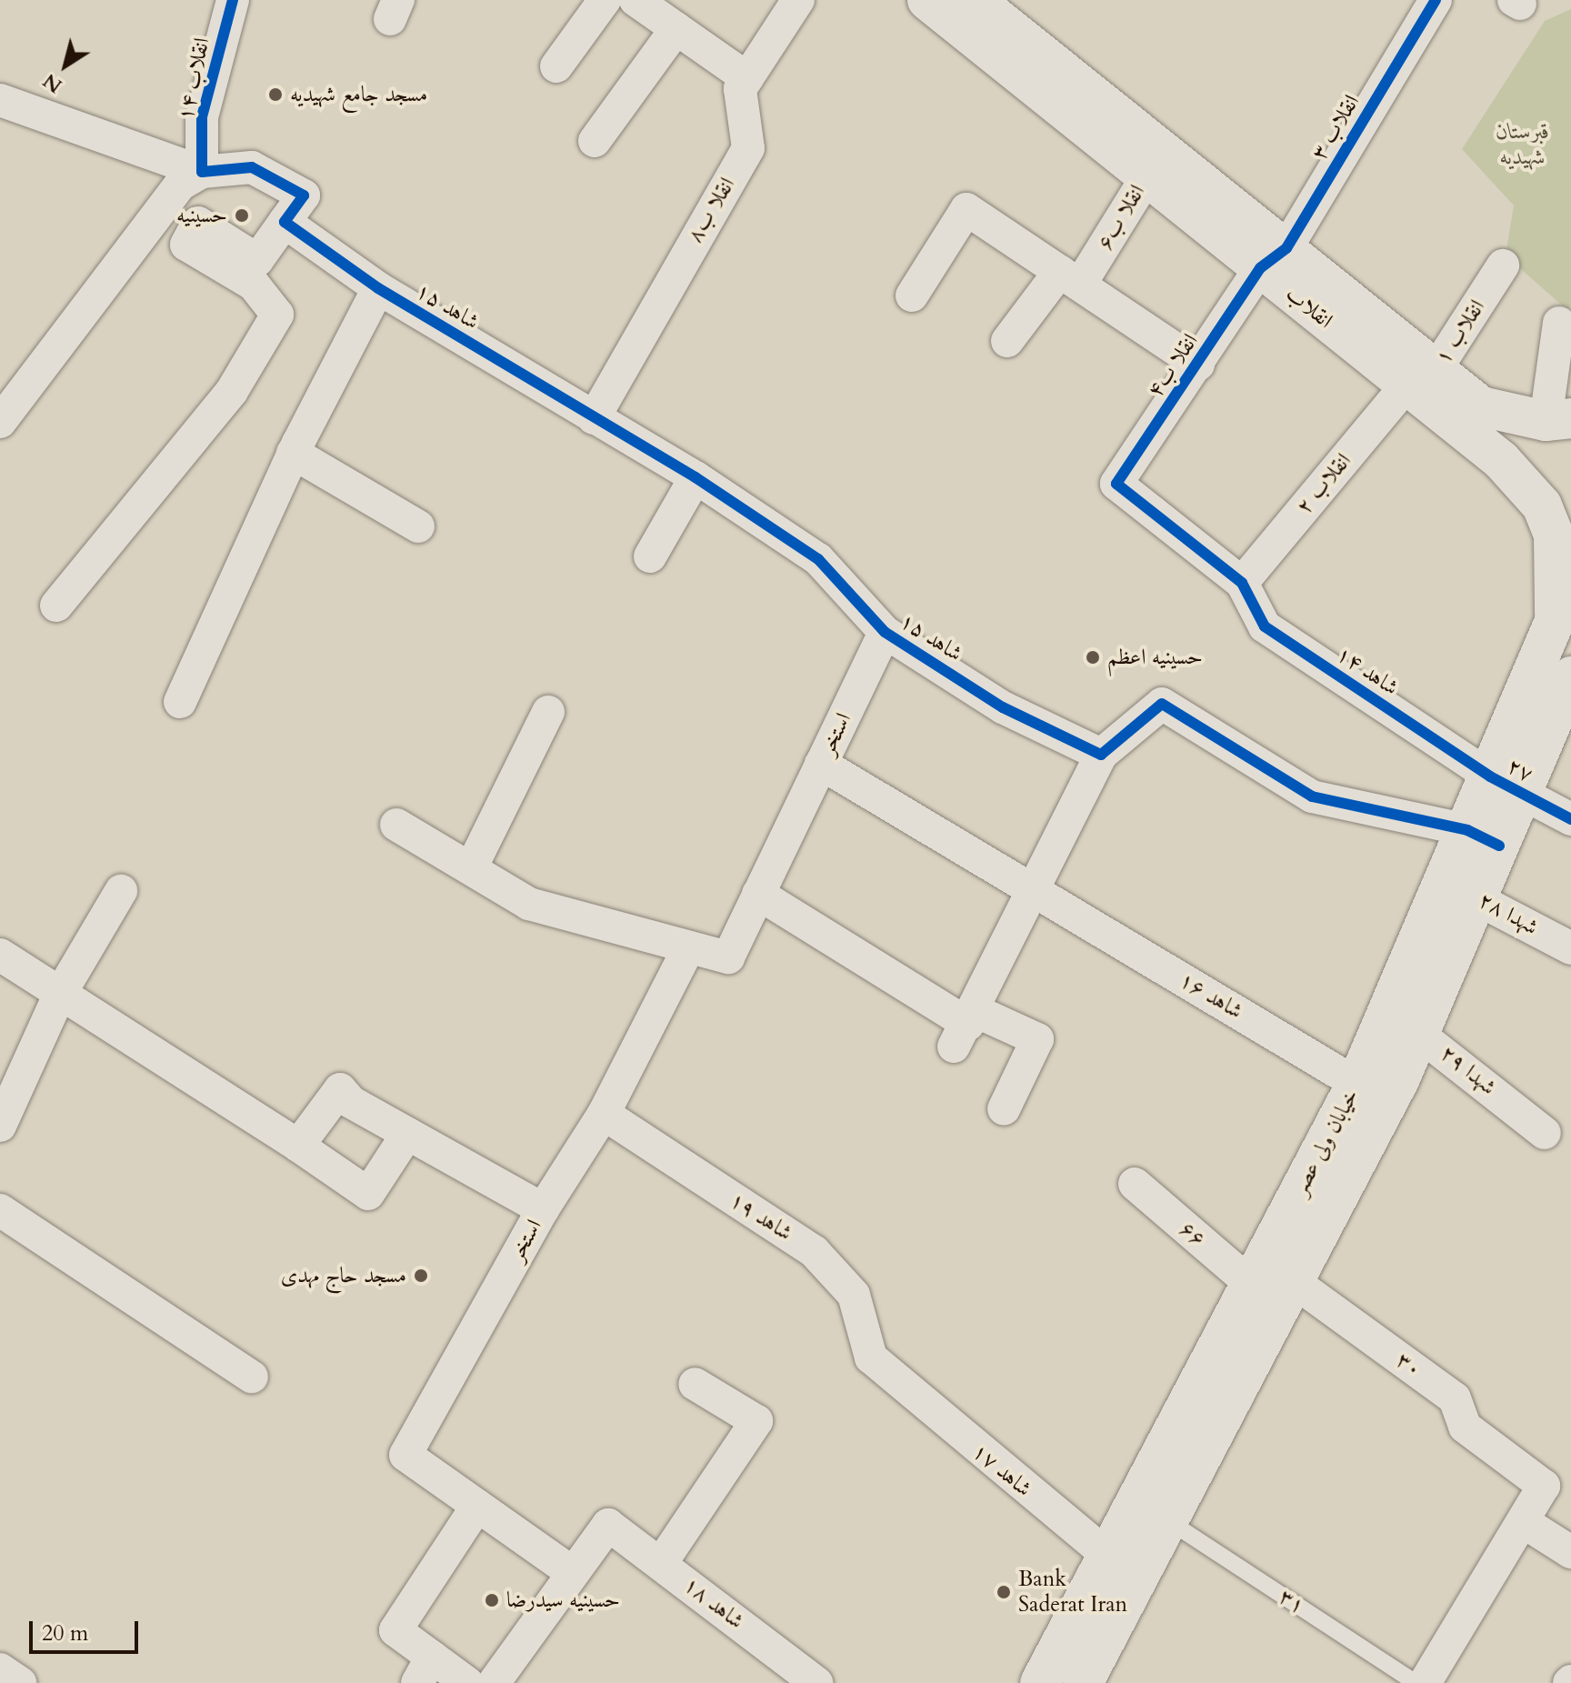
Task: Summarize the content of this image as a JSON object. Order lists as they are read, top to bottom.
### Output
{
  "streets": {
    "main road": ["انقلاب", "خیابان ولی عصر"],
    "street": [
      "انقلاب ۱۴",
      "انقلاب ۳",
      "انقلا ب۸",
      "انقلا ب۶",
      "شاهد ۱۵",
      "انقلاب ۱",
      "انقلا ب۴",
      "انقلاب ۲",
      "شاهد ۱۴",
      "استخر",
      "۲۷",
      "شهدا ۲۸",
      "شاهد ۱۶",
      "شهدا ۲۹",
      "شاهد ۱۹",
      "۶۶",
      "۳۰",
      "شاهد ۱۷",
      "شاهد ۱۸"
    ],
    "lane": ["۳۱"]
  },
  "crossings": [
    ["انقلاب ۳", "انقلاب"],
    ["انقلاب ۳", "انقلا ب۴"],
    ["انقلا ب۸", "شاهد ۱۵"],
    ["انقلا ب۶", "انقلاب"],
    ["شاهد ۱۵", "استخر"],
    ["انقلاب", "انقلاب ۱"],
    ["انقلاب", "انقلا ب۴"],
    ["انقلاب", "انقلاب ۲"],
    ["انقلاب", "خیابان ولی عصر"],
    ["انقلاب ۱", "انقلاب ۲"],
    ["انقلا ب۴", "انقلاب ۲"],
    ["انقلا ب۴", "شاهد ۱۴"],
    ["انقلاب ۲", "شاهد ۱۴"],
    ["شاهد ۱۴", "۲۷"],
    ["شاهد ۱۴", "خیابان ولی عصر"],
    ["استخر", "شاهد ۱۶"],
    ["استخر", "شاهد ۱۹"],
    ["استخر", "شاهد ۱۸"],
    ["۲۷", "خیابان ولی عصر"],
    ["شهدا ۲۸", "خیابان ولی عصر"],
    ["شاهد ۱۶", "خیابان ولی عصر"],
    ["شهدا ۲۹", "خیابان ولی عصر"],
    ["خیابان ولی عصر", "۶۶"],
    ["خیابان ولی عصر", "۳۰"],
    ["خیابان ولی عصر", "شاهد ۱۷"],
    ["خیابان ولی عصر", "۳۱"],
    ["شاهد ۱۹", "شاهد ۱۷"]
  ],
  "parks": ["قبرستان شهیدیه"],
  "places": [
    "مسجد جامع شهیدیه",
    "حسینیه",
    "حسینیه اعظم",
    "مسجد حاج مهدی",
    "Bank Saderat Iran",
    "حسینیه سیدرضا"
  ],
  "scale_bar": "20 m",
  "north": "bottom left"
}
